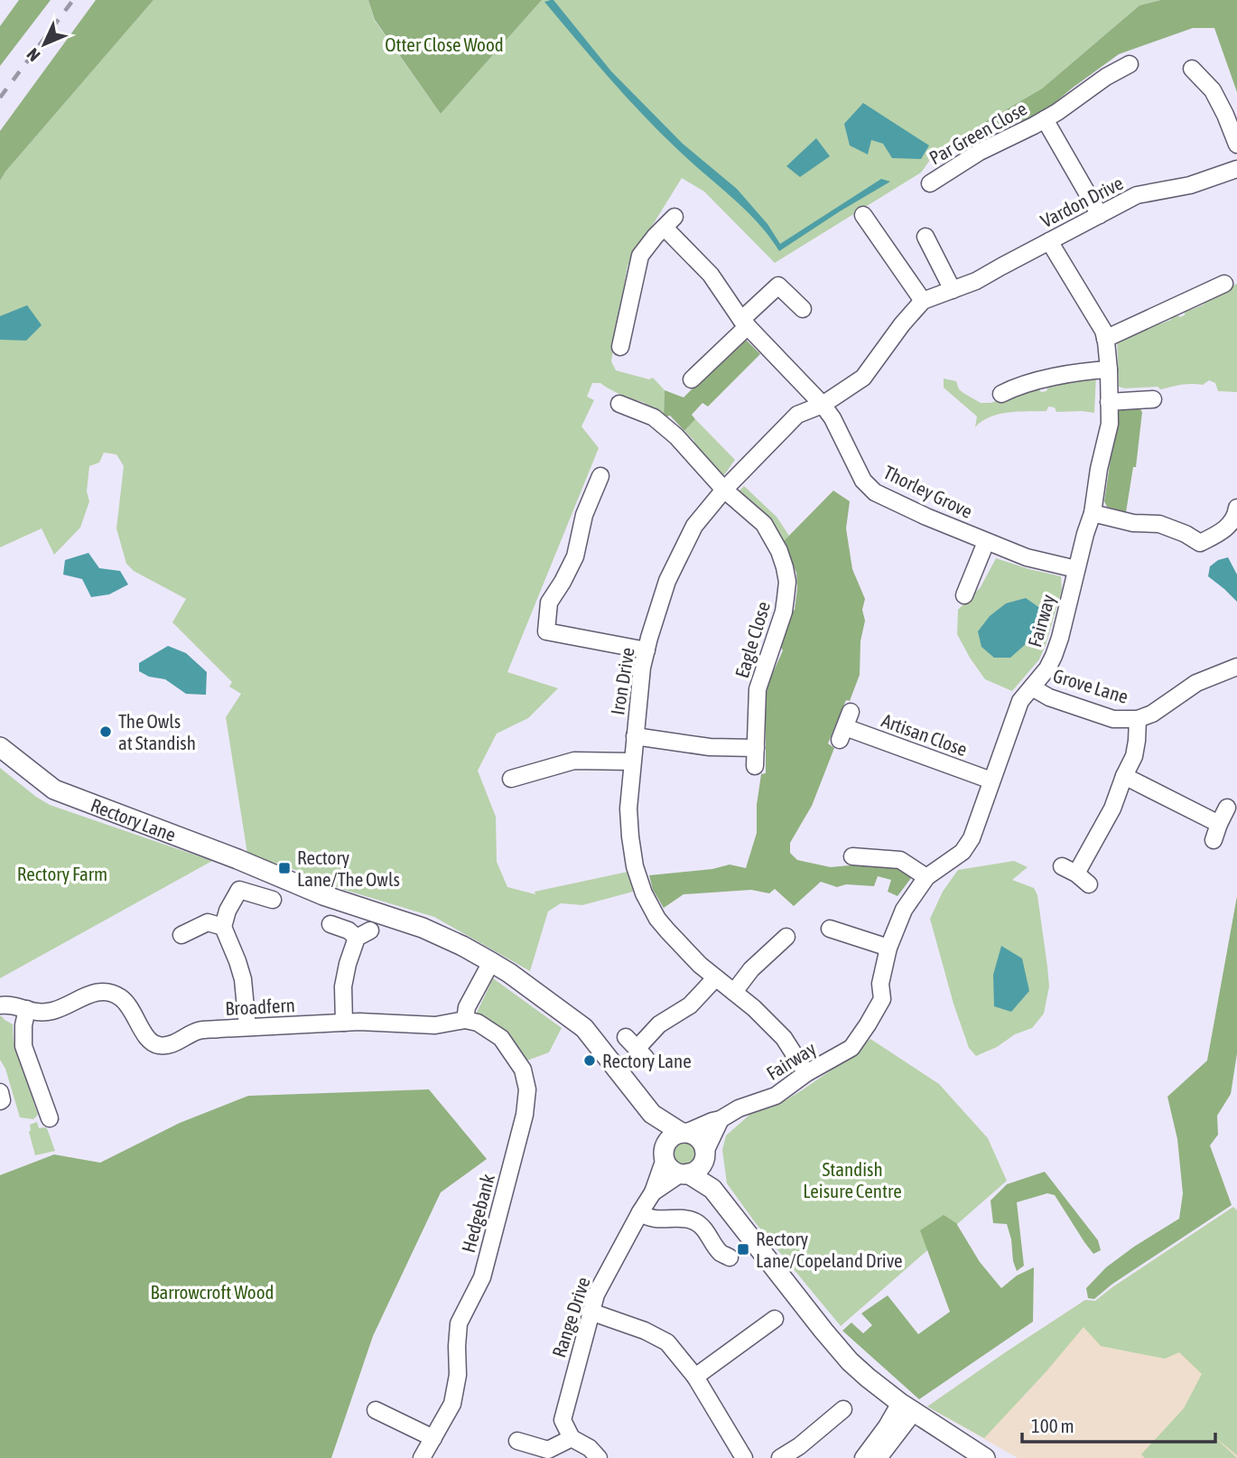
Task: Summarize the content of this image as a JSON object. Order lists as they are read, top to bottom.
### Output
{
  "streets": {
    "main road": ["Rectory Lane"],
    "street": [
      "Par Green Close",
      "Vardon Drive",
      "Thorley Grove",
      "Fairway",
      "Eagle Close",
      "Iron Drive",
      "Grove Lane",
      "Artisan Close",
      "Broadfern",
      "Hedgebank",
      "Range Drive"
    ]
  },
  "crossings": [
    ["Par Green Close", "Vardon Drive"],
    ["Vardon Drive", "Thorley Grove"],
    ["Vardon Drive", "Fairway"],
    ["Vardon Drive", "Iron Drive"],
    ["Thorley Grove", "Fairway"],
    ["Thorley Grove", "Iron Drive"],
    ["Fairway", "Iron Drive"],
    ["Fairway", "Grove Lane"],
    ["Fairway", "Artisan Close"],
    ["Fairway", "Rectory Lane"],
    ["Fairway", "Range Drive"],
    ["Eagle Close", "Iron Drive"],
    ["Rectory Lane", "Range Drive"],
    ["Broadfern", "Hedgebank"]
  ],
  "parks": [
    "Otter Close Wood",
    "Rectory Farm",
    "Standish Leisure Centre",
    "Barrowcroft Wood"
  ],
  "places": {
    "other": ["The Owls at Standish", "Rectory Lane"],
    "transit": ["Rectory Lane/The Owls", "Rectory Lane/Copeland Drive"]
  },
  "scale_bar": "100 m",
  "north": "bottom left"
}
